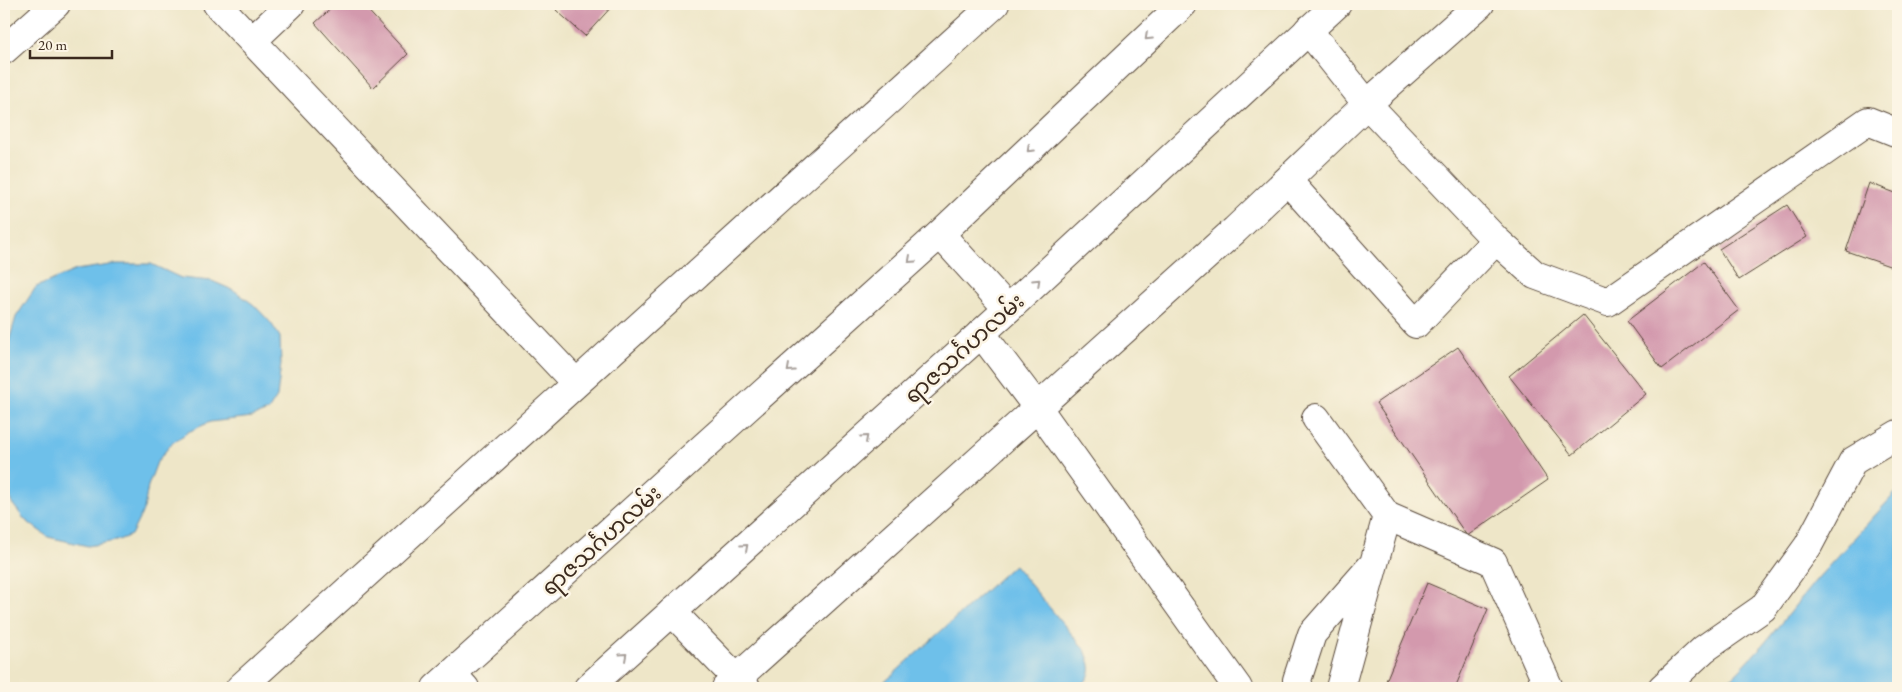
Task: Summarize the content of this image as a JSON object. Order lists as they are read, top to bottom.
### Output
{
  "streets": {
    "main road": ["ရာဇသင်္ဂဟလမ်း"]
  },
  "scale_bar": "20 m"
}
